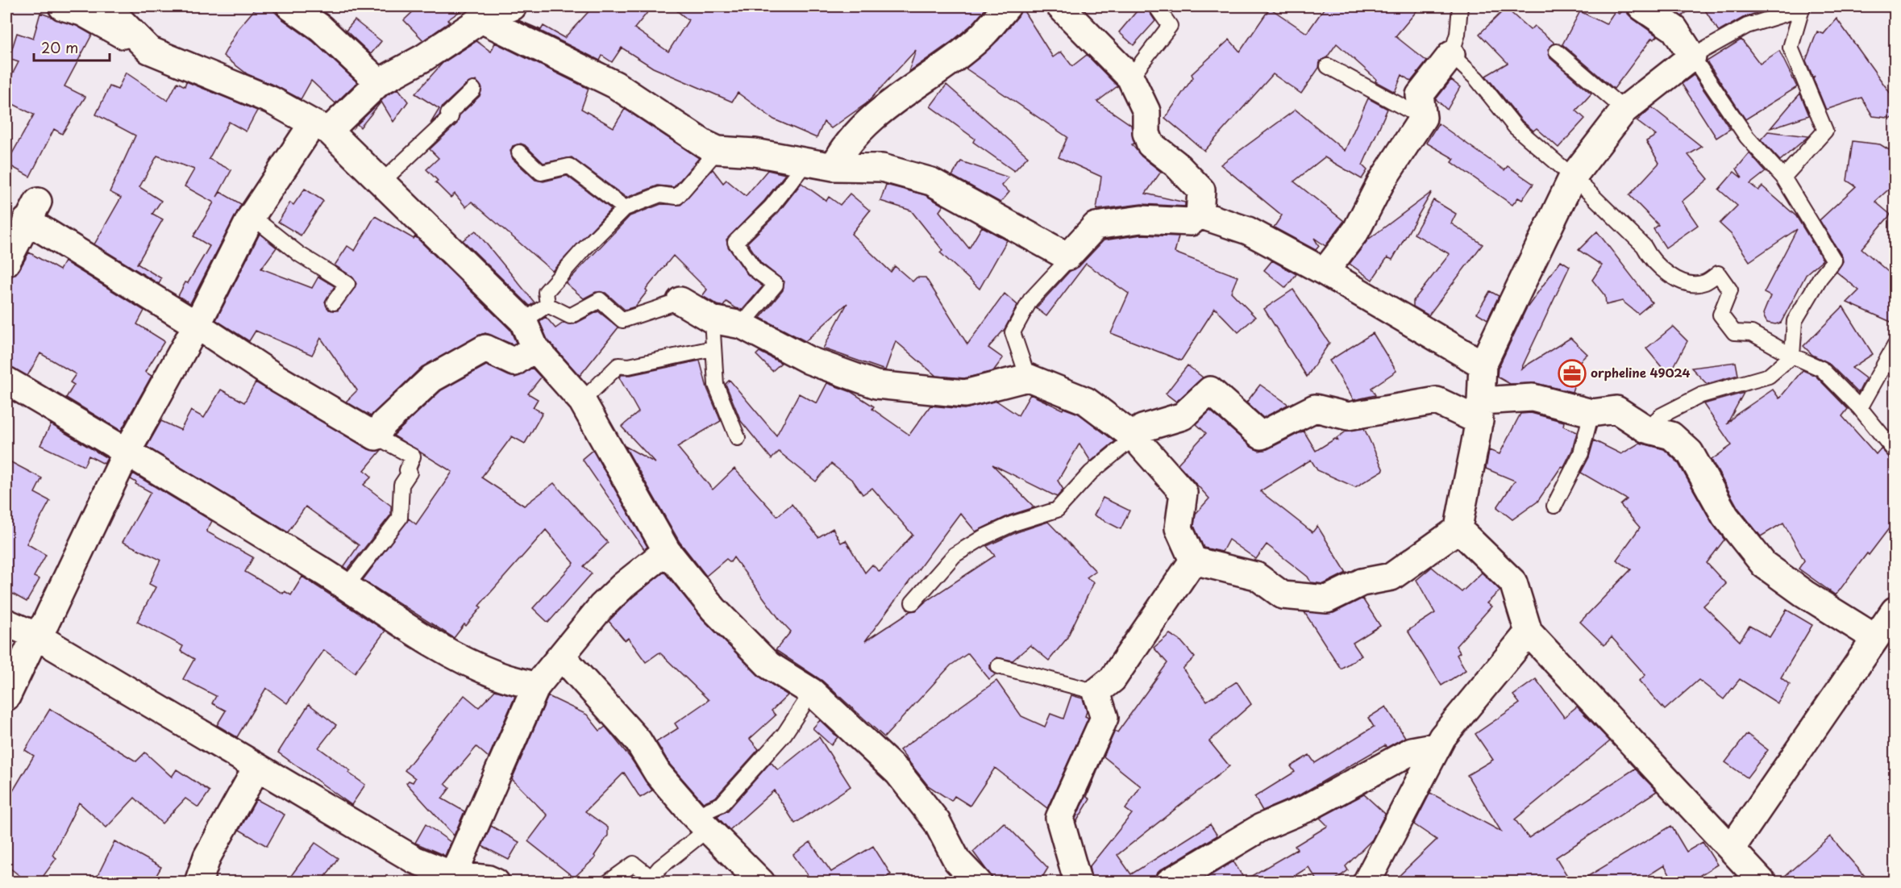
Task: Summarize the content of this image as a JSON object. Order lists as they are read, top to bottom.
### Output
{
  "places": {
    "office": ["orpheline 49024"]
  },
  "scale_bar": "20 m"
}
